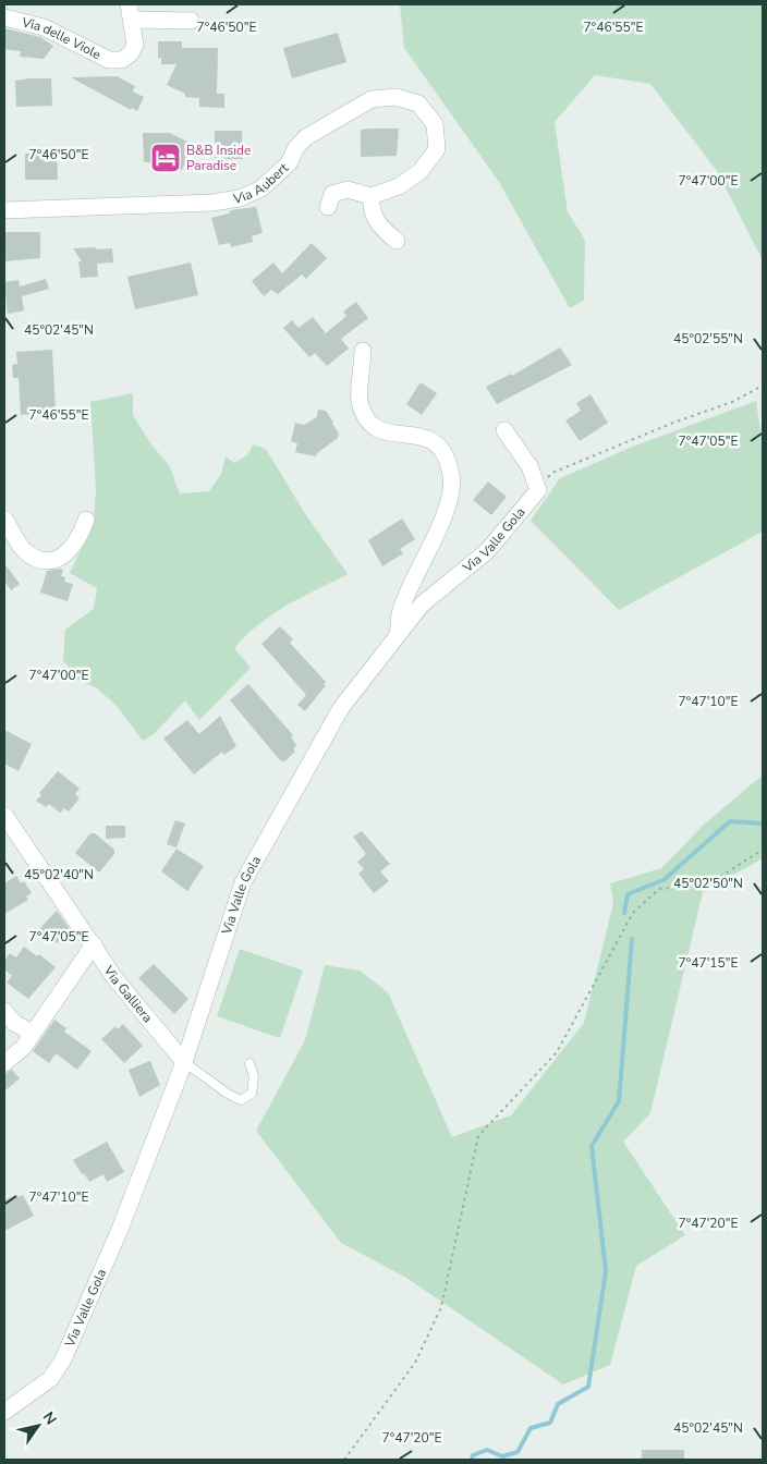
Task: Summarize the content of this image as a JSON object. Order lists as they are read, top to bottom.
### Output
{
  "streets": {
    "street": [
      "Via delle Viole",
      "Via Aubert",
      "Via Valle Gola",
      "Via Galliera"
    ]
  },
  "crossings": [
    ["Via Valle Gola", "Via Galliera"]
  ],
  "places": {
    "hotel": ["B&B Inside Paradise"]
  },
  "north": "top right",
  "coordinates": [
    "7°46'50\"E",
    "7°46'55\"E",
    "7°47'00\"E",
    "45°02'45\"N",
    "45°02'55\"N",
    "7°47'05\"E",
    "7°47'10\"E",
    "45°02'40\"N",
    "45°02'50\"N",
    "7°47'15\"E",
    "7°47'20\"E"
  ]
}
